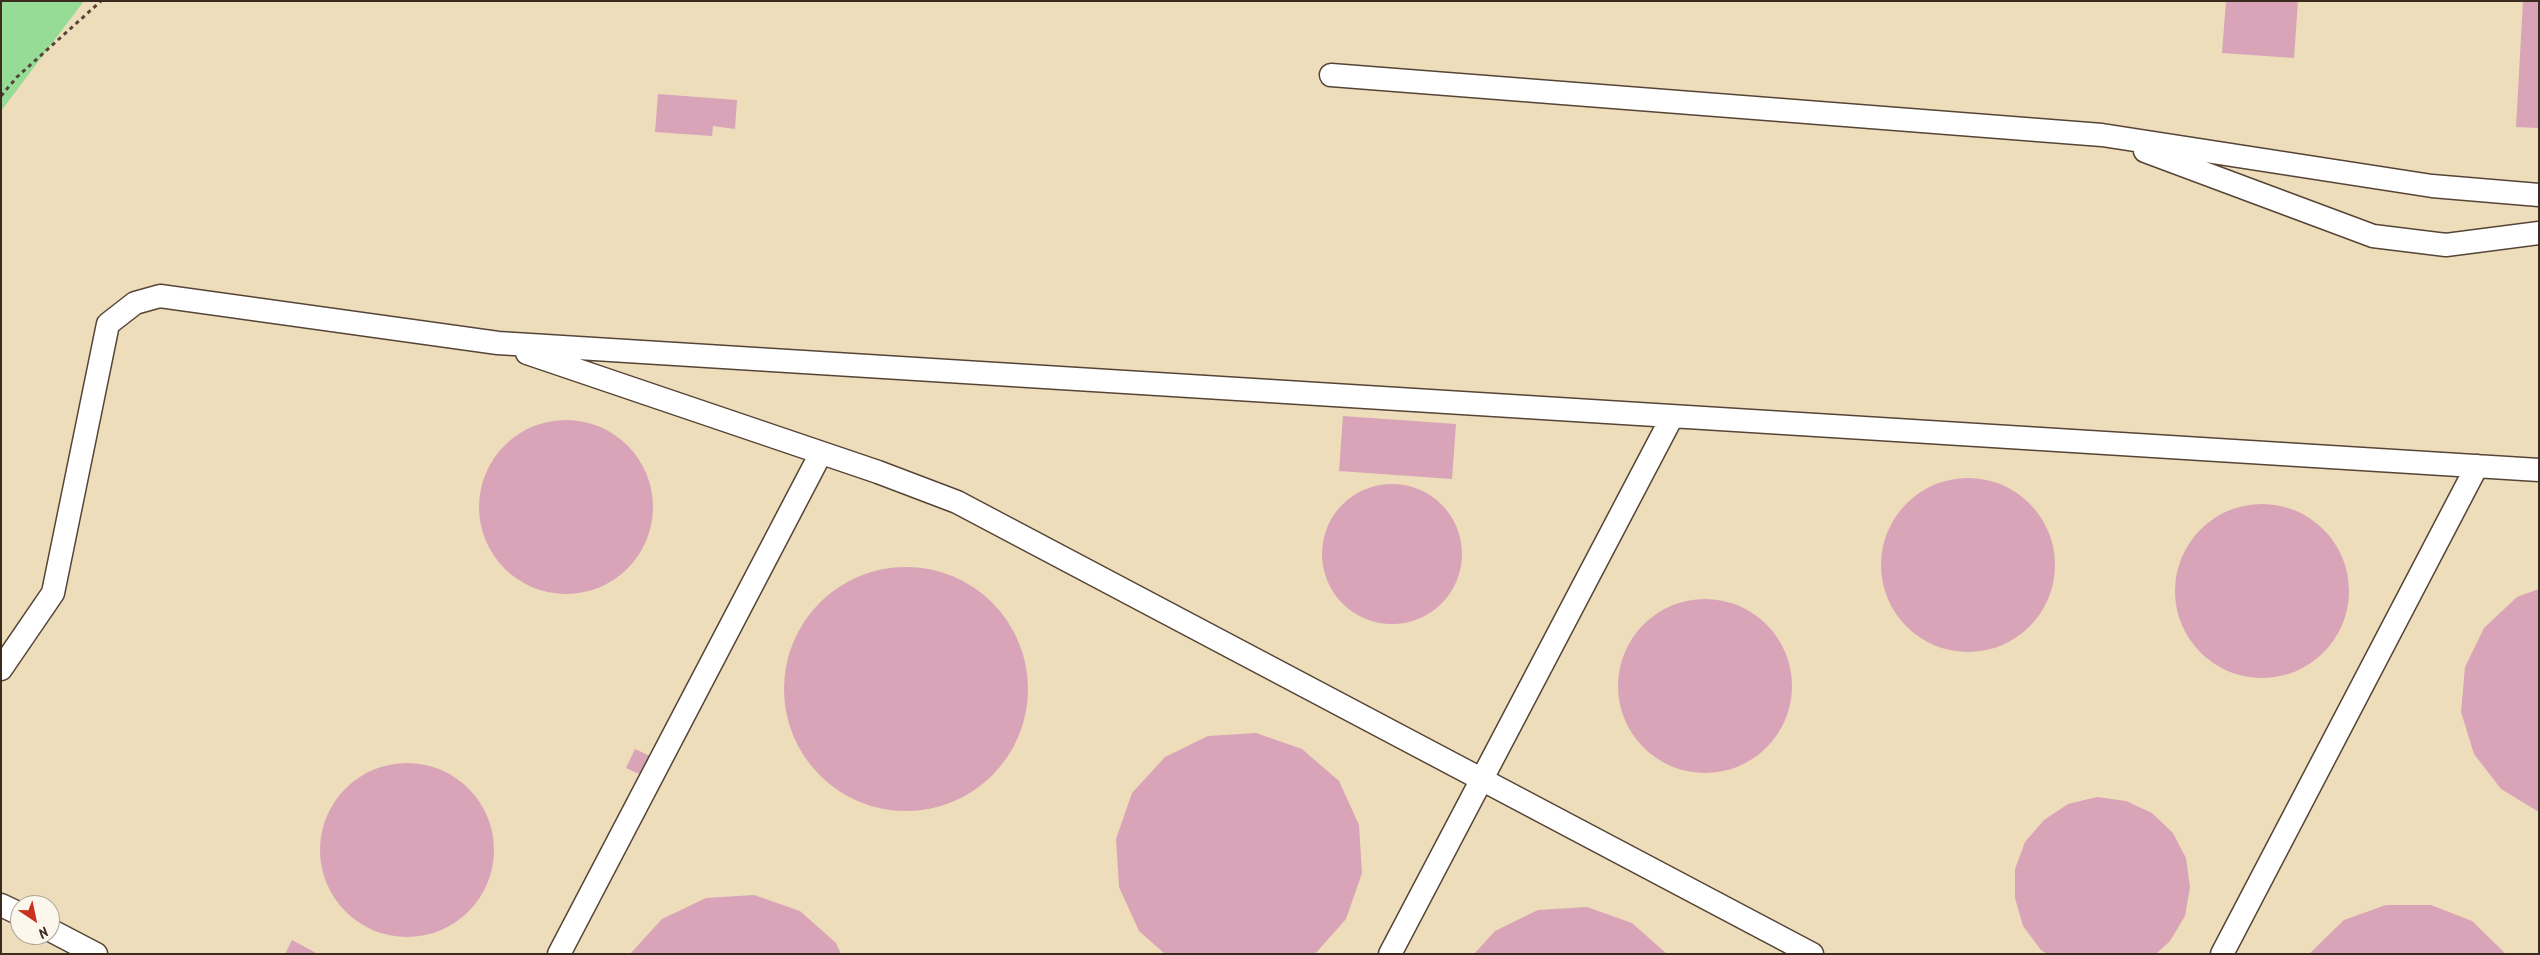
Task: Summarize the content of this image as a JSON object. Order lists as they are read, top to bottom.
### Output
{
  "north": "bottom right"
}
